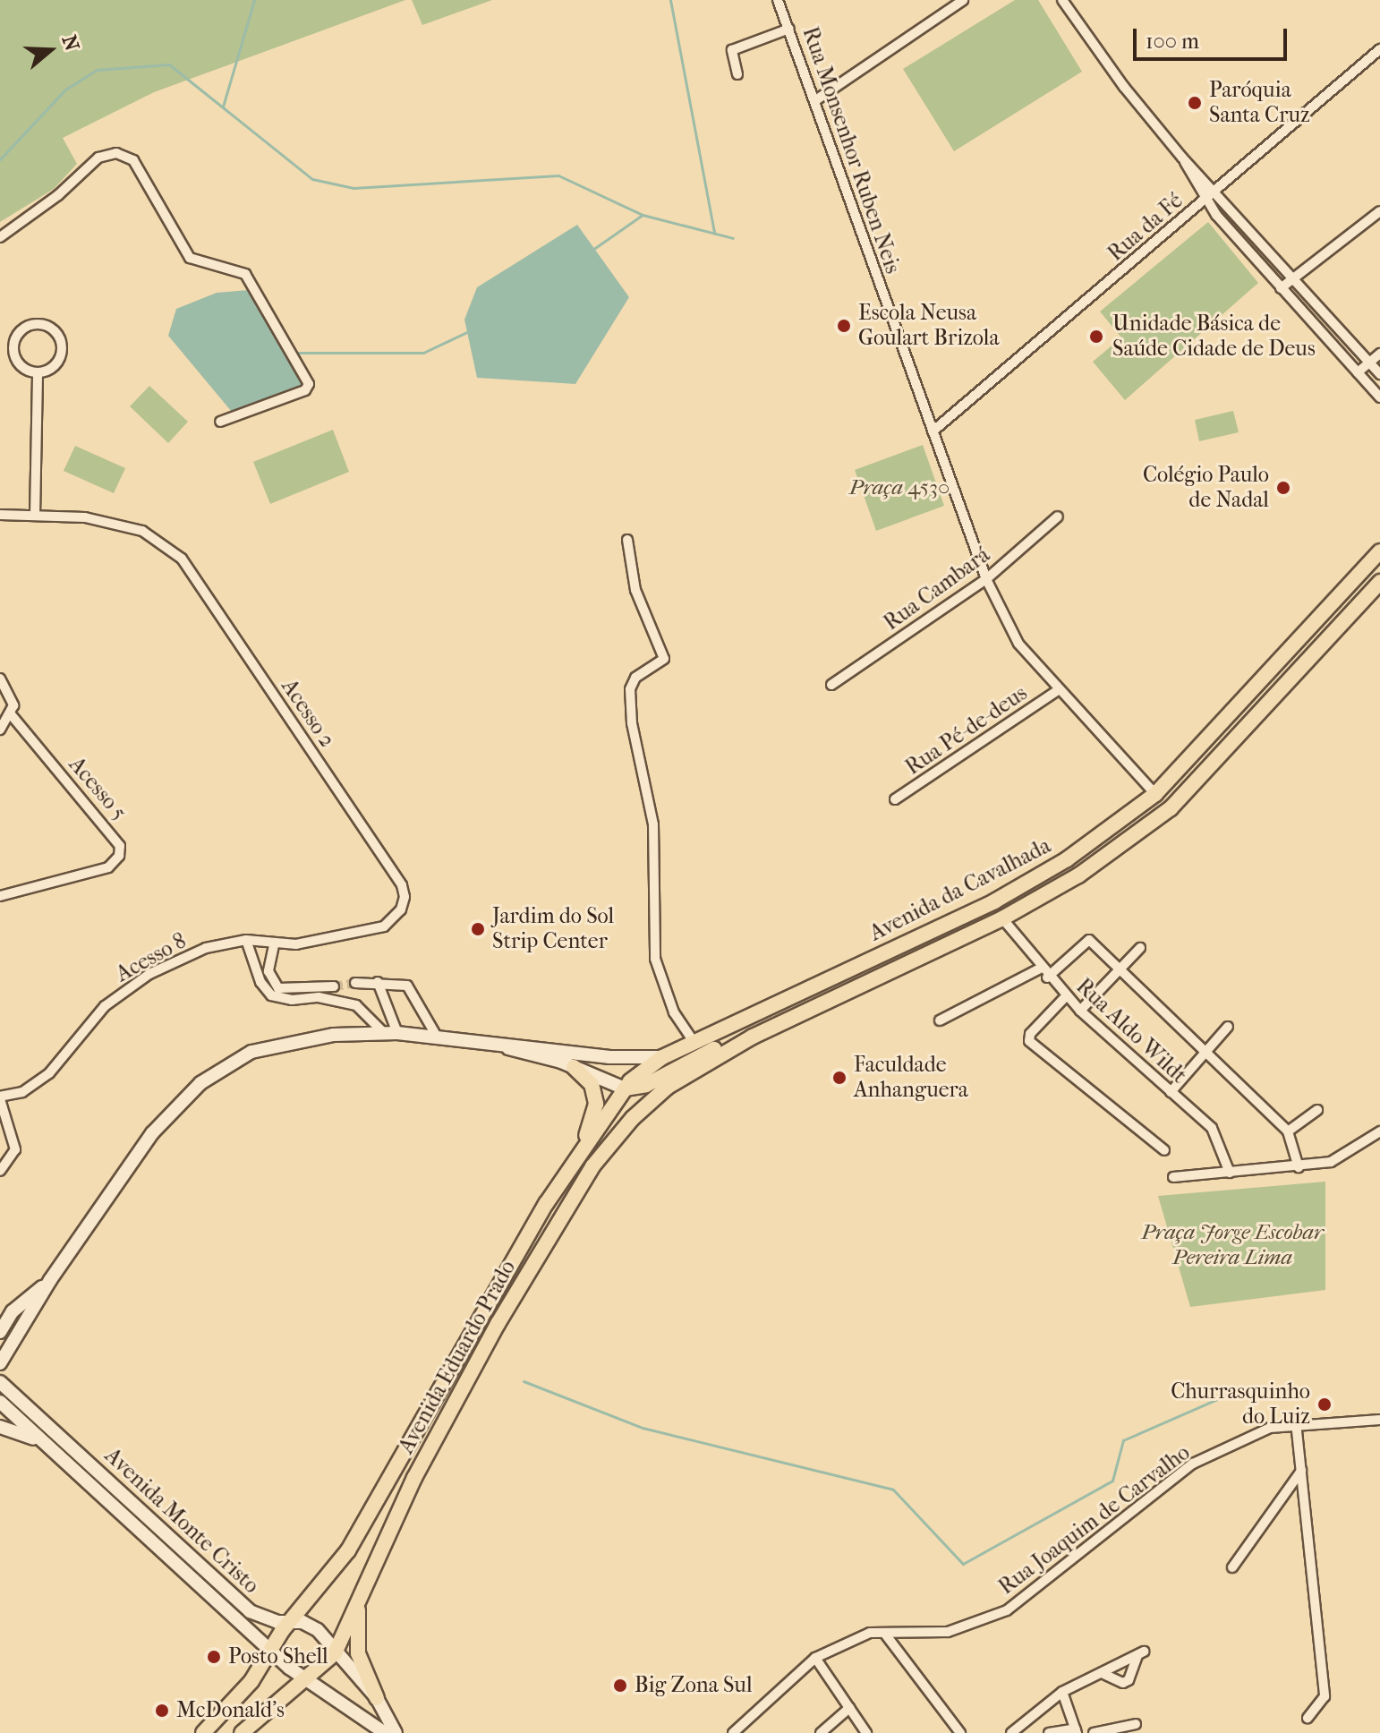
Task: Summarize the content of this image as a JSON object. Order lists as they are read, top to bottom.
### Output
{
  "streets": {
    "main road": ["Avenida da Cavalhada", "Avenida Eduardo Prado", "Avenida Monte Cristo"],
    "street": [
      "Rua Monsenhor Ruben Neis",
      "Rua da Fé",
      "Rua Cambará",
      "Acesso 2",
      "Rua Pé-de-deus",
      "Acesso 5",
      "Acesso 8",
      "Rua Aldo Wildt",
      "Rua Joaquim de Carvalho"
    ]
  },
  "crossings": [
    ["Rua Monsenhor Ruben Neis", "Rua da Fé"],
    ["Rua Monsenhor Ruben Neis", "Rua Cambará"],
    ["Rua Monsenhor Ruben Neis", "Rua Pé-de-deus"],
    ["Rua Monsenhor Ruben Neis", "Avenida da Cavalhada"],
    ["Acesso 2", "Acesso 8"],
    ["Avenida da Cavalhada", "Rua Aldo Wildt"],
    ["Avenida da Cavalhada", "Avenida Eduardo Prado"],
    ["Avenida Eduardo Prado", "Avenida Monte Cristo"]
  ],
  "parks": ["Praça 4530", "Praça Jorge Escobar Pereira Lima"],
  "places": [
    "Paróquia Santa Cruz",
    "Escola Neusa Goulart Brizola",
    "Unidade Básica de Saúde Cidade de Deus",
    "Colégio Paulo de Nadal",
    "Jardim do Sol Strip Center",
    "Faculdade Anhanguera",
    "Churrasquinho do Luiz",
    "Posto Shell",
    "Big Zona Sul",
    "McDonald's"
  ],
  "scale_bar": "100 m",
  "north": "right"
}
